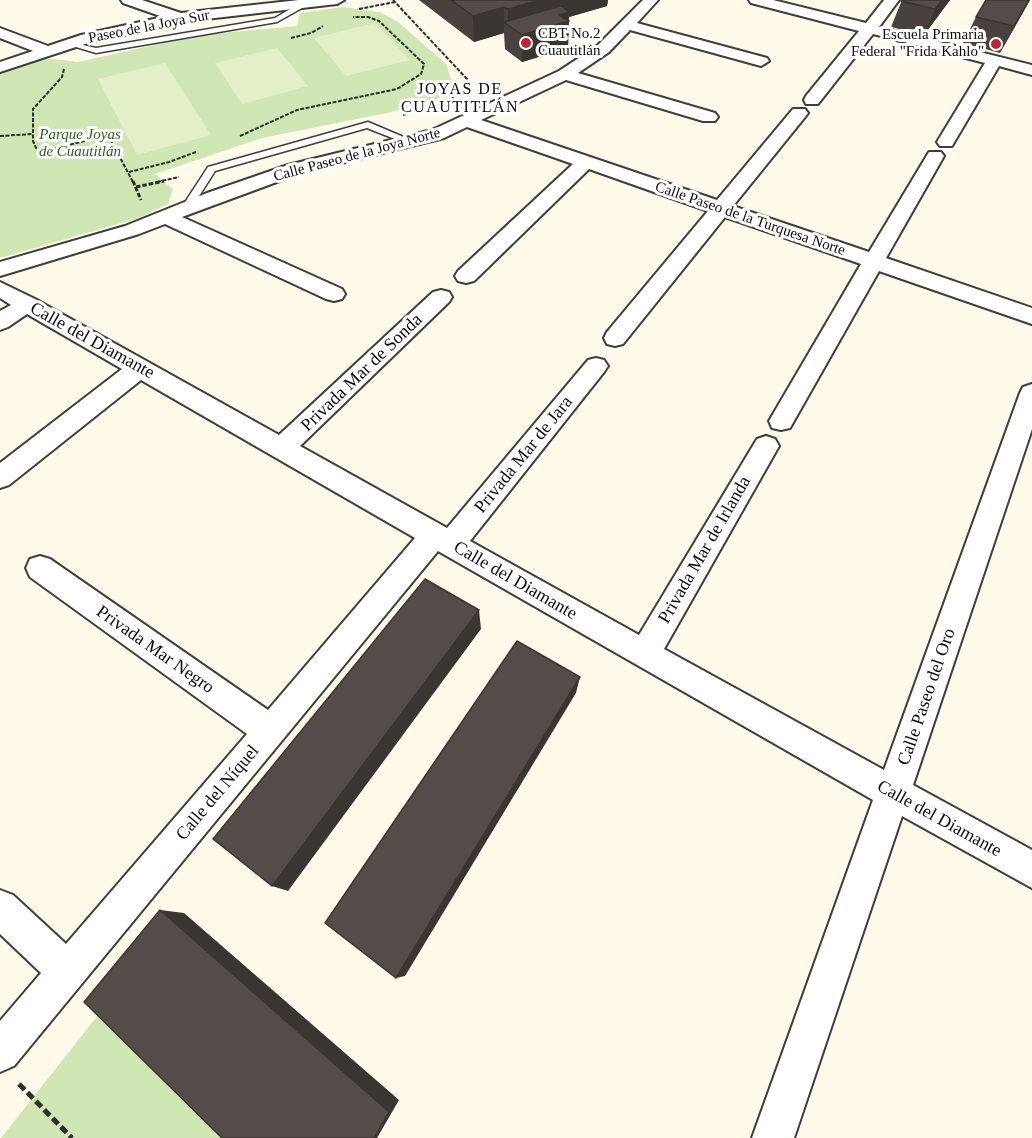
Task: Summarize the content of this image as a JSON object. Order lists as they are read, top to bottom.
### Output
{
  "streets": {
    "street": [
      "Paseo de la Joya Sur",
      "Calle Paseo de la Joya Norte",
      "Calle Paseo de la Turquesa Norte",
      "Calle del Diamante",
      "Privada Mar de Sonda",
      "Privada Mar de Jara",
      "Privada Mar de Irlanda",
      "Privada Mar Negro",
      "Calle Paseo del Oro",
      "Calle del Níquel"
    ]
  },
  "crossings": [
    ["Calle Paseo de la Joya Norte", "Calle Paseo de la Turquesa Norte"],
    ["Calle del Diamante", "Privada Mar de Sonda"],
    ["Calle del Diamante", "Privada Mar de Jara"],
    ["Calle del Diamante", "Privada Mar de Irlanda"],
    ["Calle del Diamante", "Calle Paseo del Oro"],
    ["Calle del Diamante", "Calle del Níquel"],
    ["Privada Mar de Jara", "Calle del Níquel"],
    ["Privada Mar Negro", "Calle del Níquel"]
  ],
  "districts": ["JOYAS DE CUAUTITLÁN"],
  "parks": ["Parque Joyas de Cuautitlán"],
  "places": ["CBT No.2 Cuautitlán", "Escuela Primaria Federal \"Frida Kahlo\""]
}
